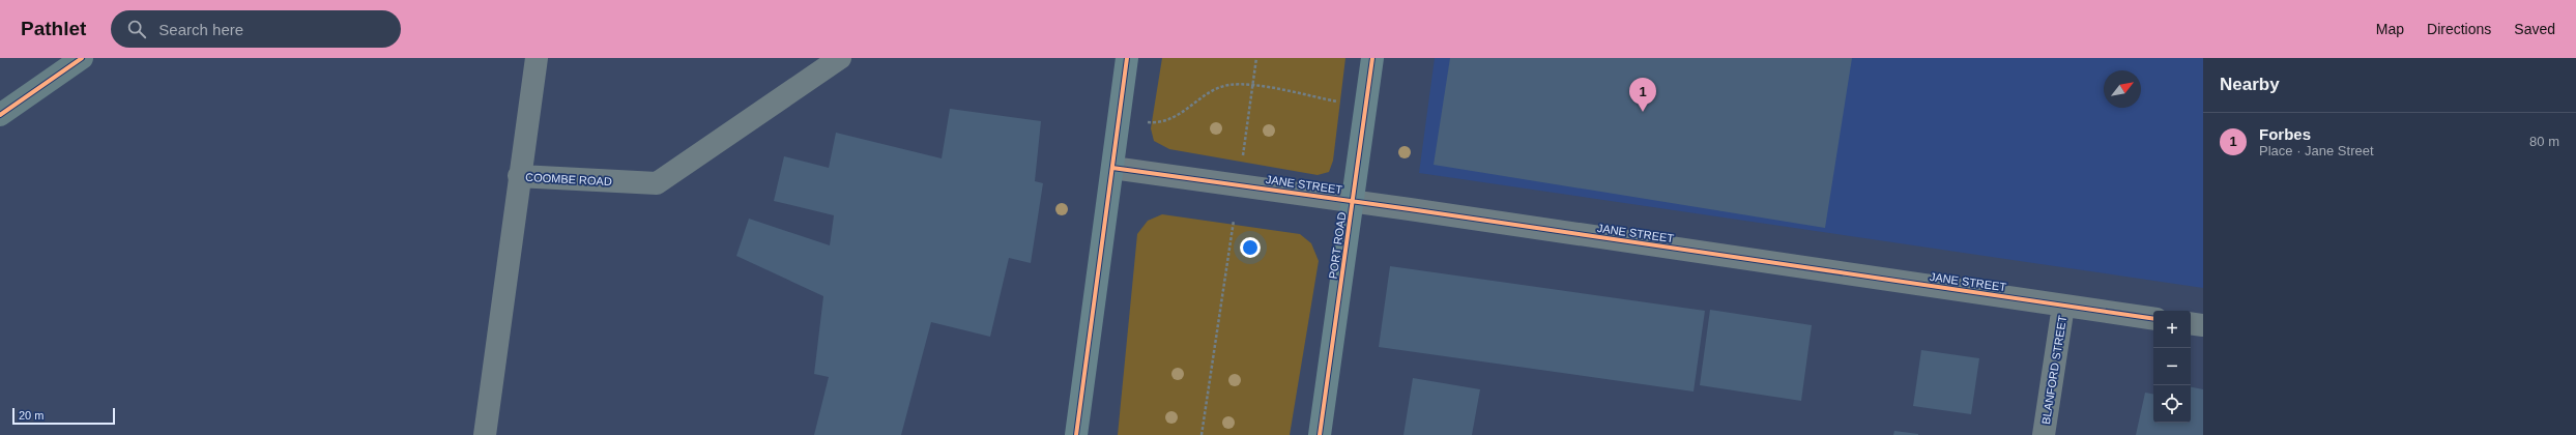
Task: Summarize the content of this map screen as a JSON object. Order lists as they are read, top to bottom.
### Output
{
  "streets": {
    "highway": ["PORT ROAD"],
    "street": ["COOMBE ROAD", "JANE STREET", "BLANFORD STREET"]
  },
  "crossings": [
    ["JANE STREET", "PORT ROAD"],
    ["JANE STREET", "BLANFORD STREET"]
  ],
  "scale_bar": "20 m",
  "north": "top right",
  "page": {
    "header": "Pathlet",
    "search": "Search here",
    "nav": ["Map", "Directions", "Saved"],
    "heading": "Nearby",
    "pins": "1",
    "list": [
      {
        "mark": "1",
        "name": "Forbes",
        "note": "Place · Jane Street",
        "value": "80 m"
      }
    ],
    "map_buttons": ["+", "−"],
    "scale": "20 m"
  }
}
